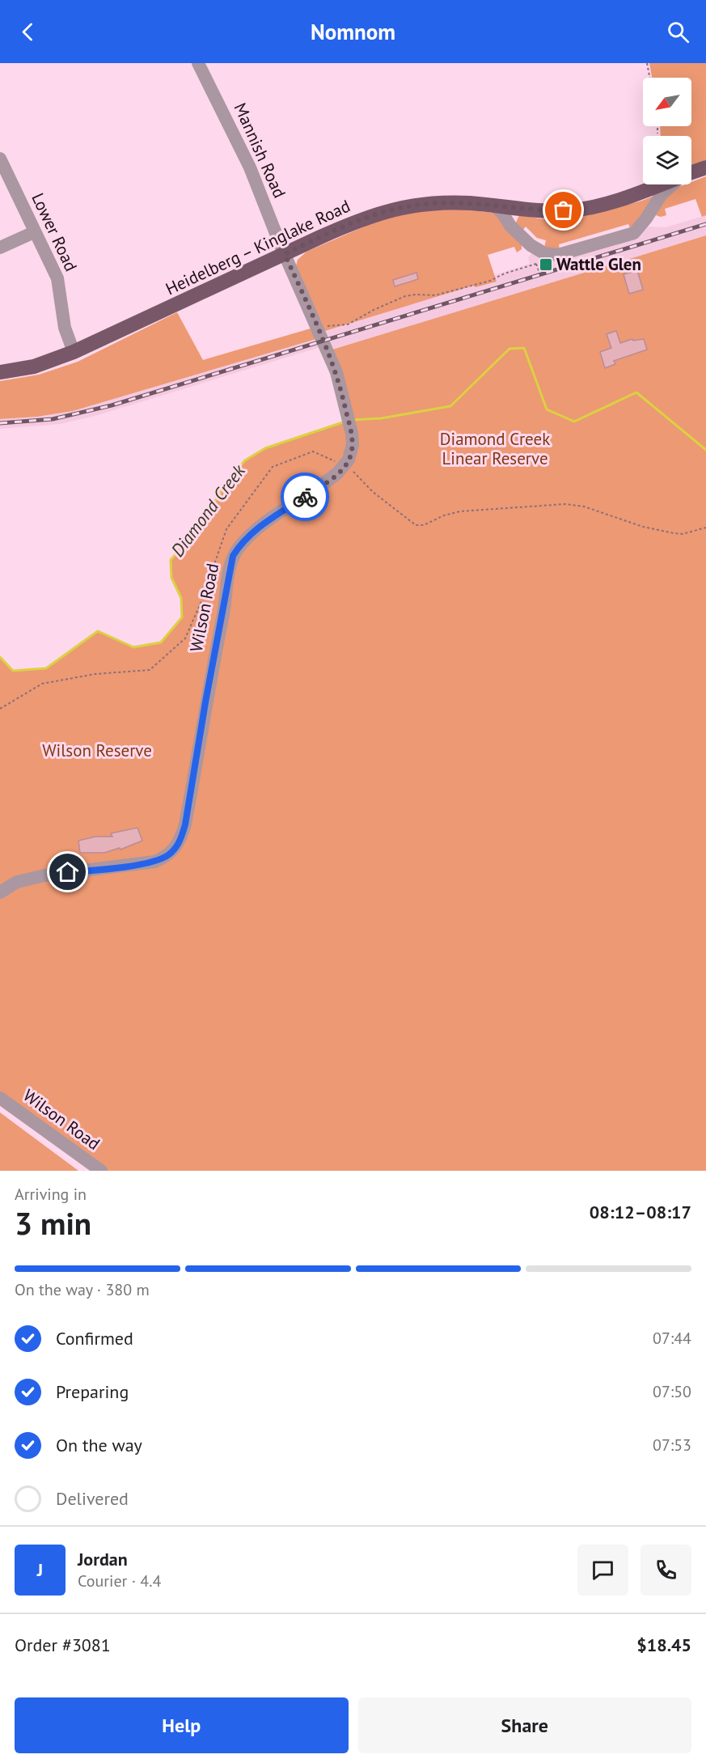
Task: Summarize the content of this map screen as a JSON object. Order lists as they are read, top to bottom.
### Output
{
  "streets": {
    "main road": ["Heidelberg – Kinglake Road"],
    "street": ["Mannish Road", "Lower Road", "Wilson Road"]
  },
  "crossings": [
    ["Mannish Road", "Heidelberg – Kinglake Road"],
    ["Lower Road", "Heidelberg – Kinglake Road"]
  ],
  "water": ["Diamond Creek"],
  "parks": ["Diamond Creek Linear Reserve", "Wilson Reserve"],
  "places": {
    "transit": ["Wattle Glen"]
  },
  "north": "bottom left",
  "page": {
    "header": "Nomnom",
    "heading": ["3 min", "Arriving in", "08:12–08:17"],
    "panel": [
      "Jordan",
      "Courier · 4.4",
      "Order #3081",
      "$18.45"
    ],
    "bar": "On the way · 380 m",
    "list": [
      ["Confirmed", "07:44"],
      ["Preparing", "07:50"],
      ["On the way", "07:53"],
      "Delivered"
    ],
    "round": "J",
    "buttons": ["Help", "Share"]
  }
}
